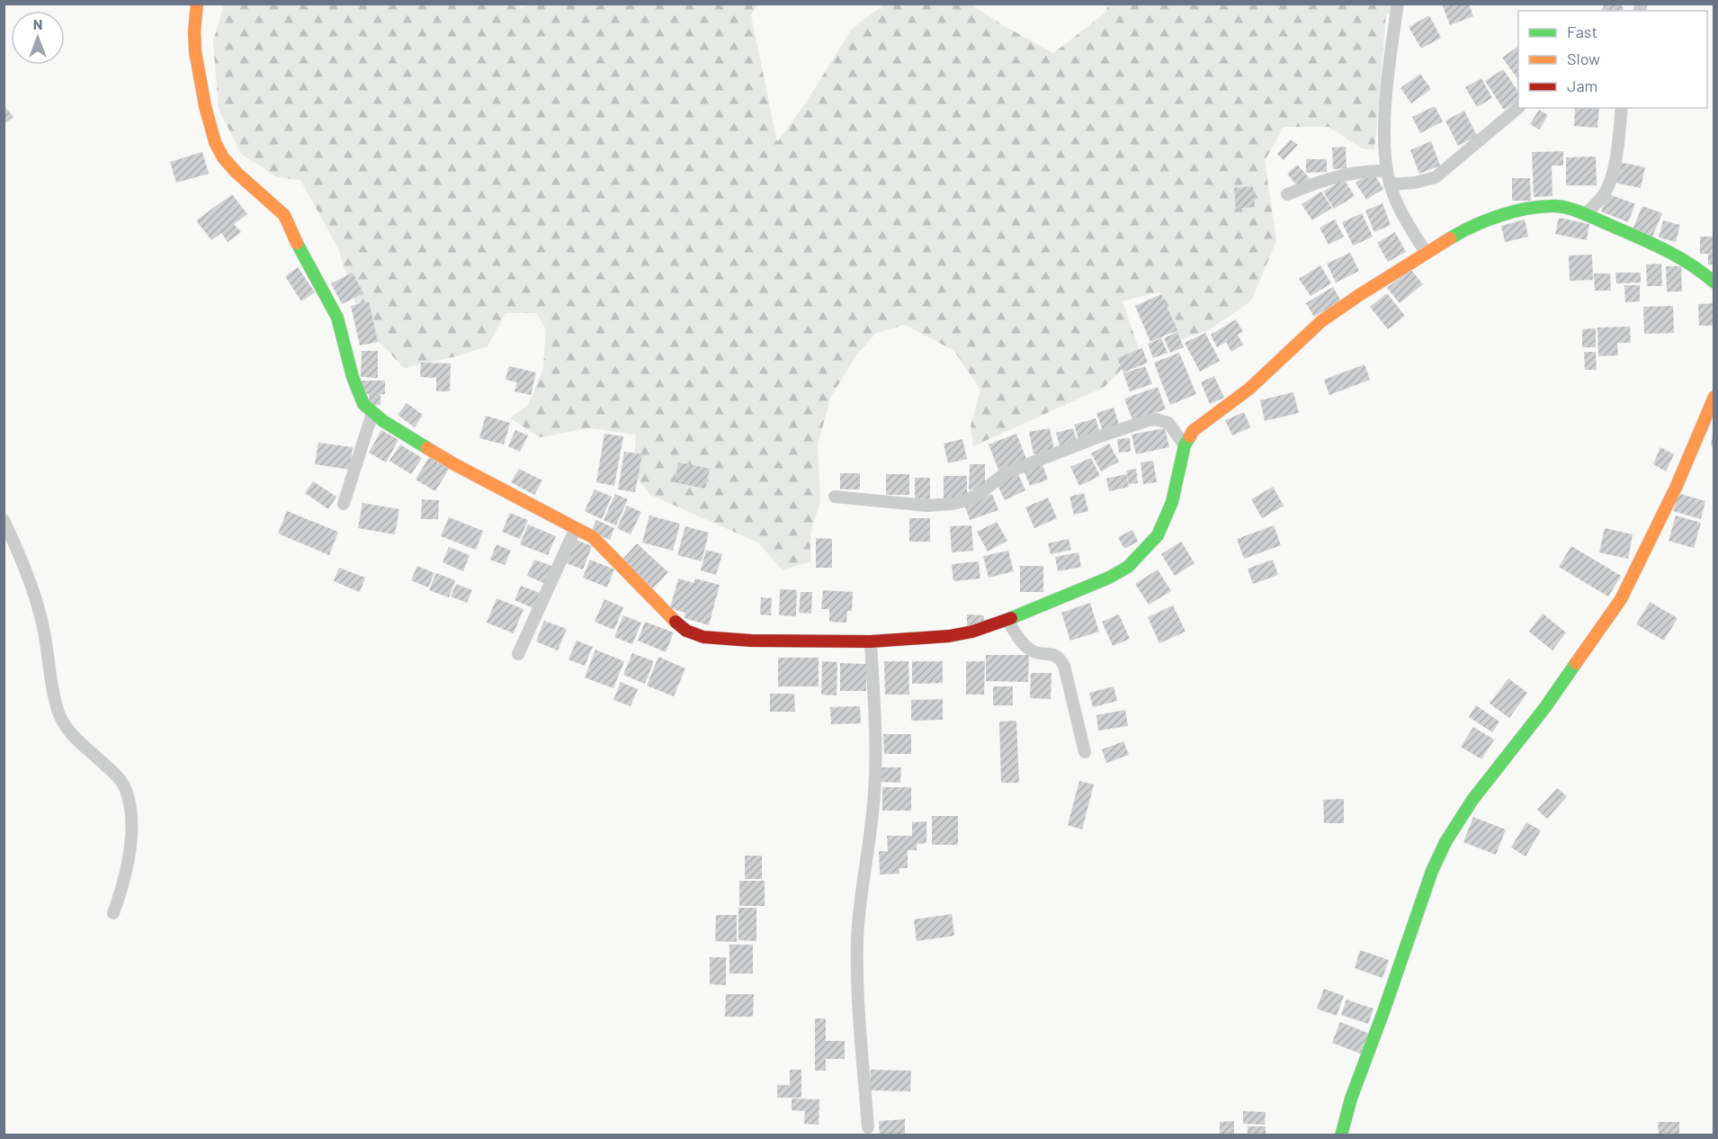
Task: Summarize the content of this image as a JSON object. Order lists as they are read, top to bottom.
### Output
{
  "legend": ["Fast", "Slow", "Jam"],
  "north": "top"
}
